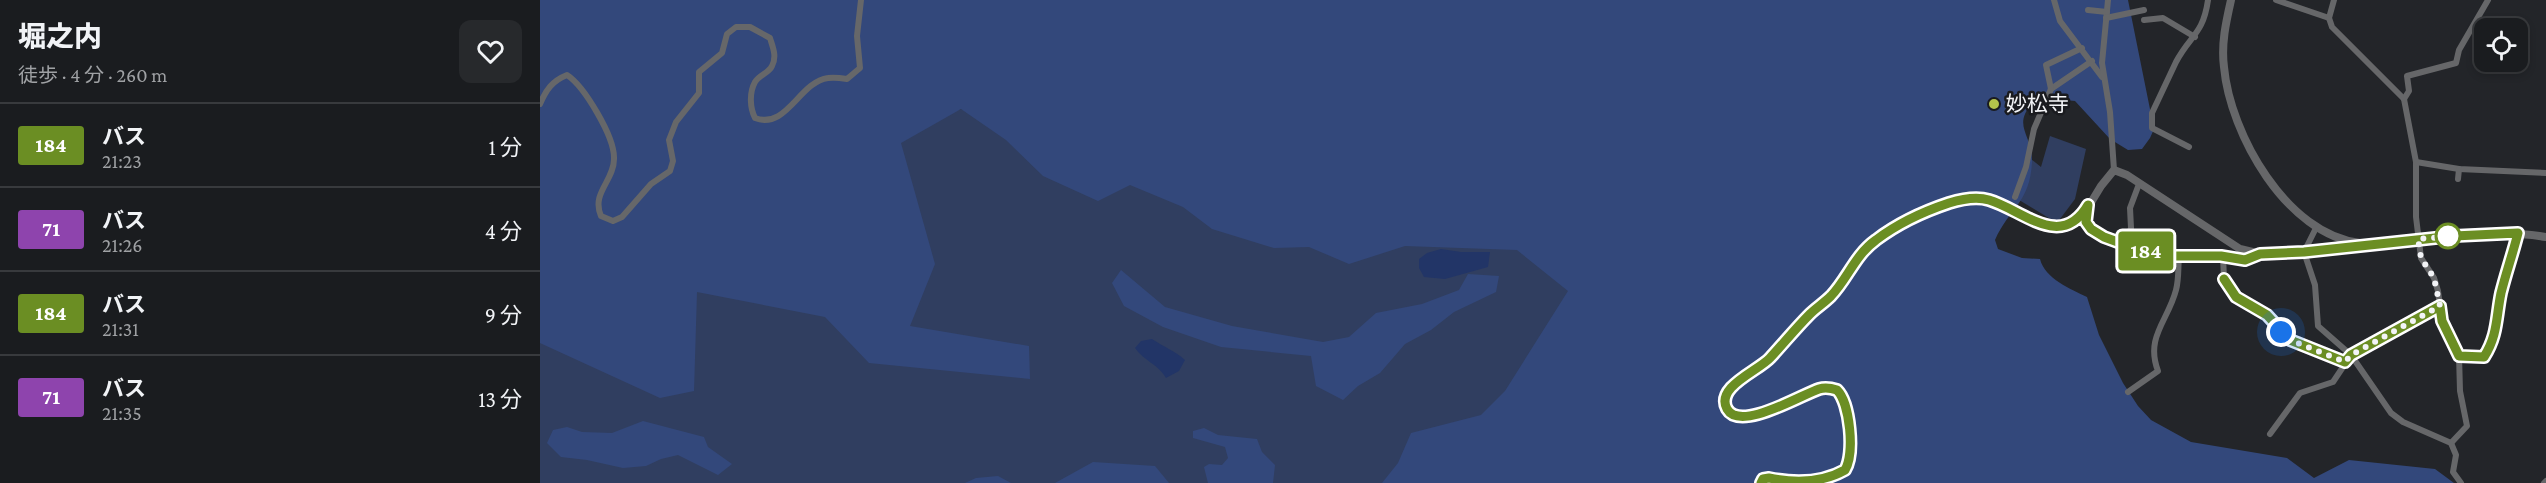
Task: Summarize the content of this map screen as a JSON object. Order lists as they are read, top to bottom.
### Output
{
  "places": ["妙松寺"],
  "lines": ["bus line 184"],
  "page": {
    "heading": ["堀之内", "徒歩 · 4 分 · 260 m"],
    "on_map": "184",
    "list": [
      {
        "mark": "184",
        "name": "バス",
        "note": "21:23",
        "value": "1 分"
      },
      {
        "mark": "71",
        "name": "バス",
        "note": "21:26",
        "value": "4 分"
      },
      {
        "mark": "184",
        "name": "バス",
        "note": "21:31",
        "value": "9 分"
      },
      {
        "mark": "71",
        "name": "バス",
        "note": "21:35",
        "value": "13 分"
      }
    ]
  }
}
